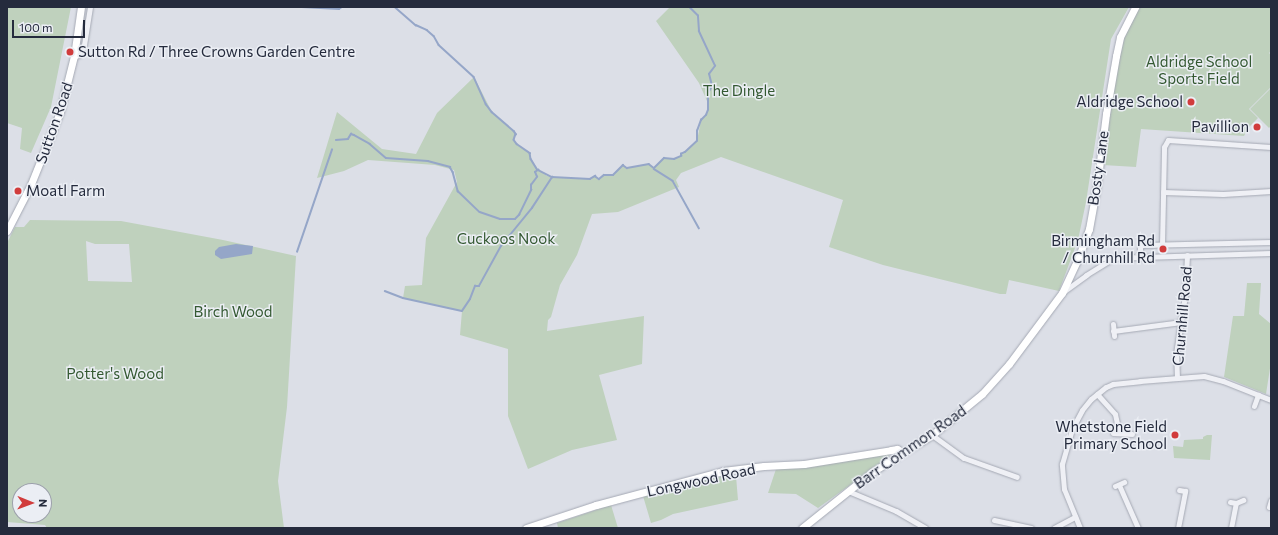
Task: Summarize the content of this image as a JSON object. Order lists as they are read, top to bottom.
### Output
{
  "streets": {
    "main road": [
      "Sutton Road",
      "Bosty Lane",
      "Barr Common Road",
      "Longwood Road"
    ],
    "street": ["Churnhill Road"]
  },
  "crossings": [
    ["Bosty Lane", "Barr Common Road"],
    ["Barr Common Road", "Longwood Road"]
  ],
  "parks": [
    "Aldridge School Sports Field",
    "The Dingle",
    "Cuckoos Nook",
    "Birch Wood",
    "Potter's Wood"
  ],
  "places": [
    "Sutton Rd / Three Crowns Garden Centre",
    "Aldridge School",
    "Pavillion",
    "Moatl Farm",
    "Birmingham Rd / Churnhill Rd",
    "Whetstone Field Primary School"
  ],
  "scale_bar": "100 m",
  "north": "right"
}
